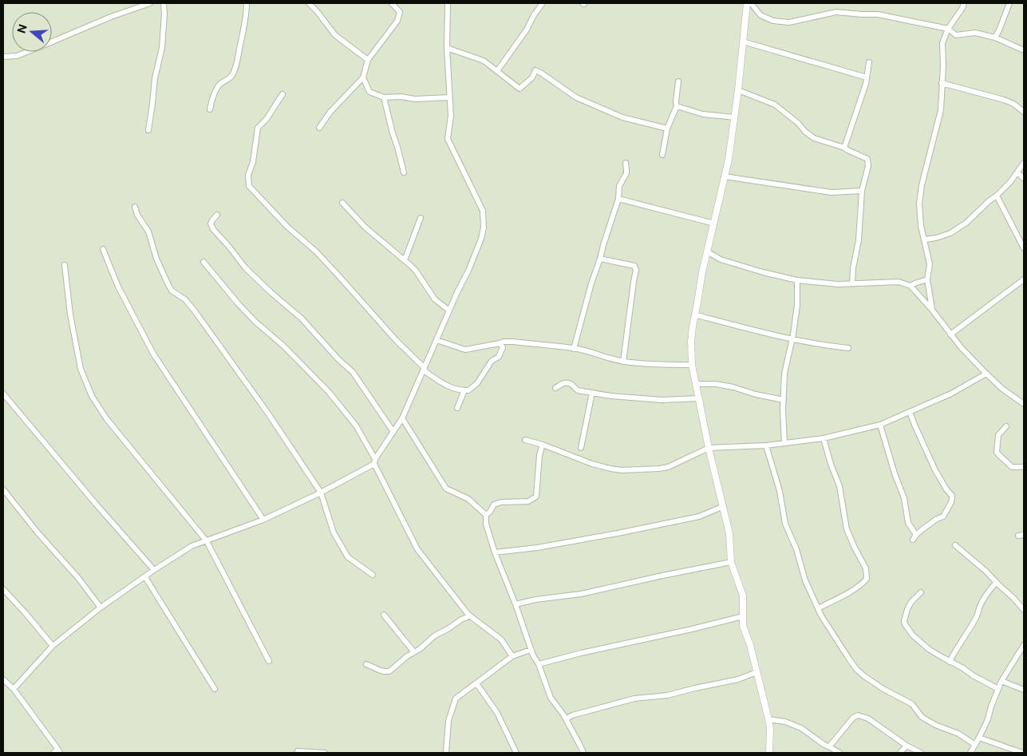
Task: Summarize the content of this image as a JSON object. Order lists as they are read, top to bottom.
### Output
{
  "north": "left"
}
